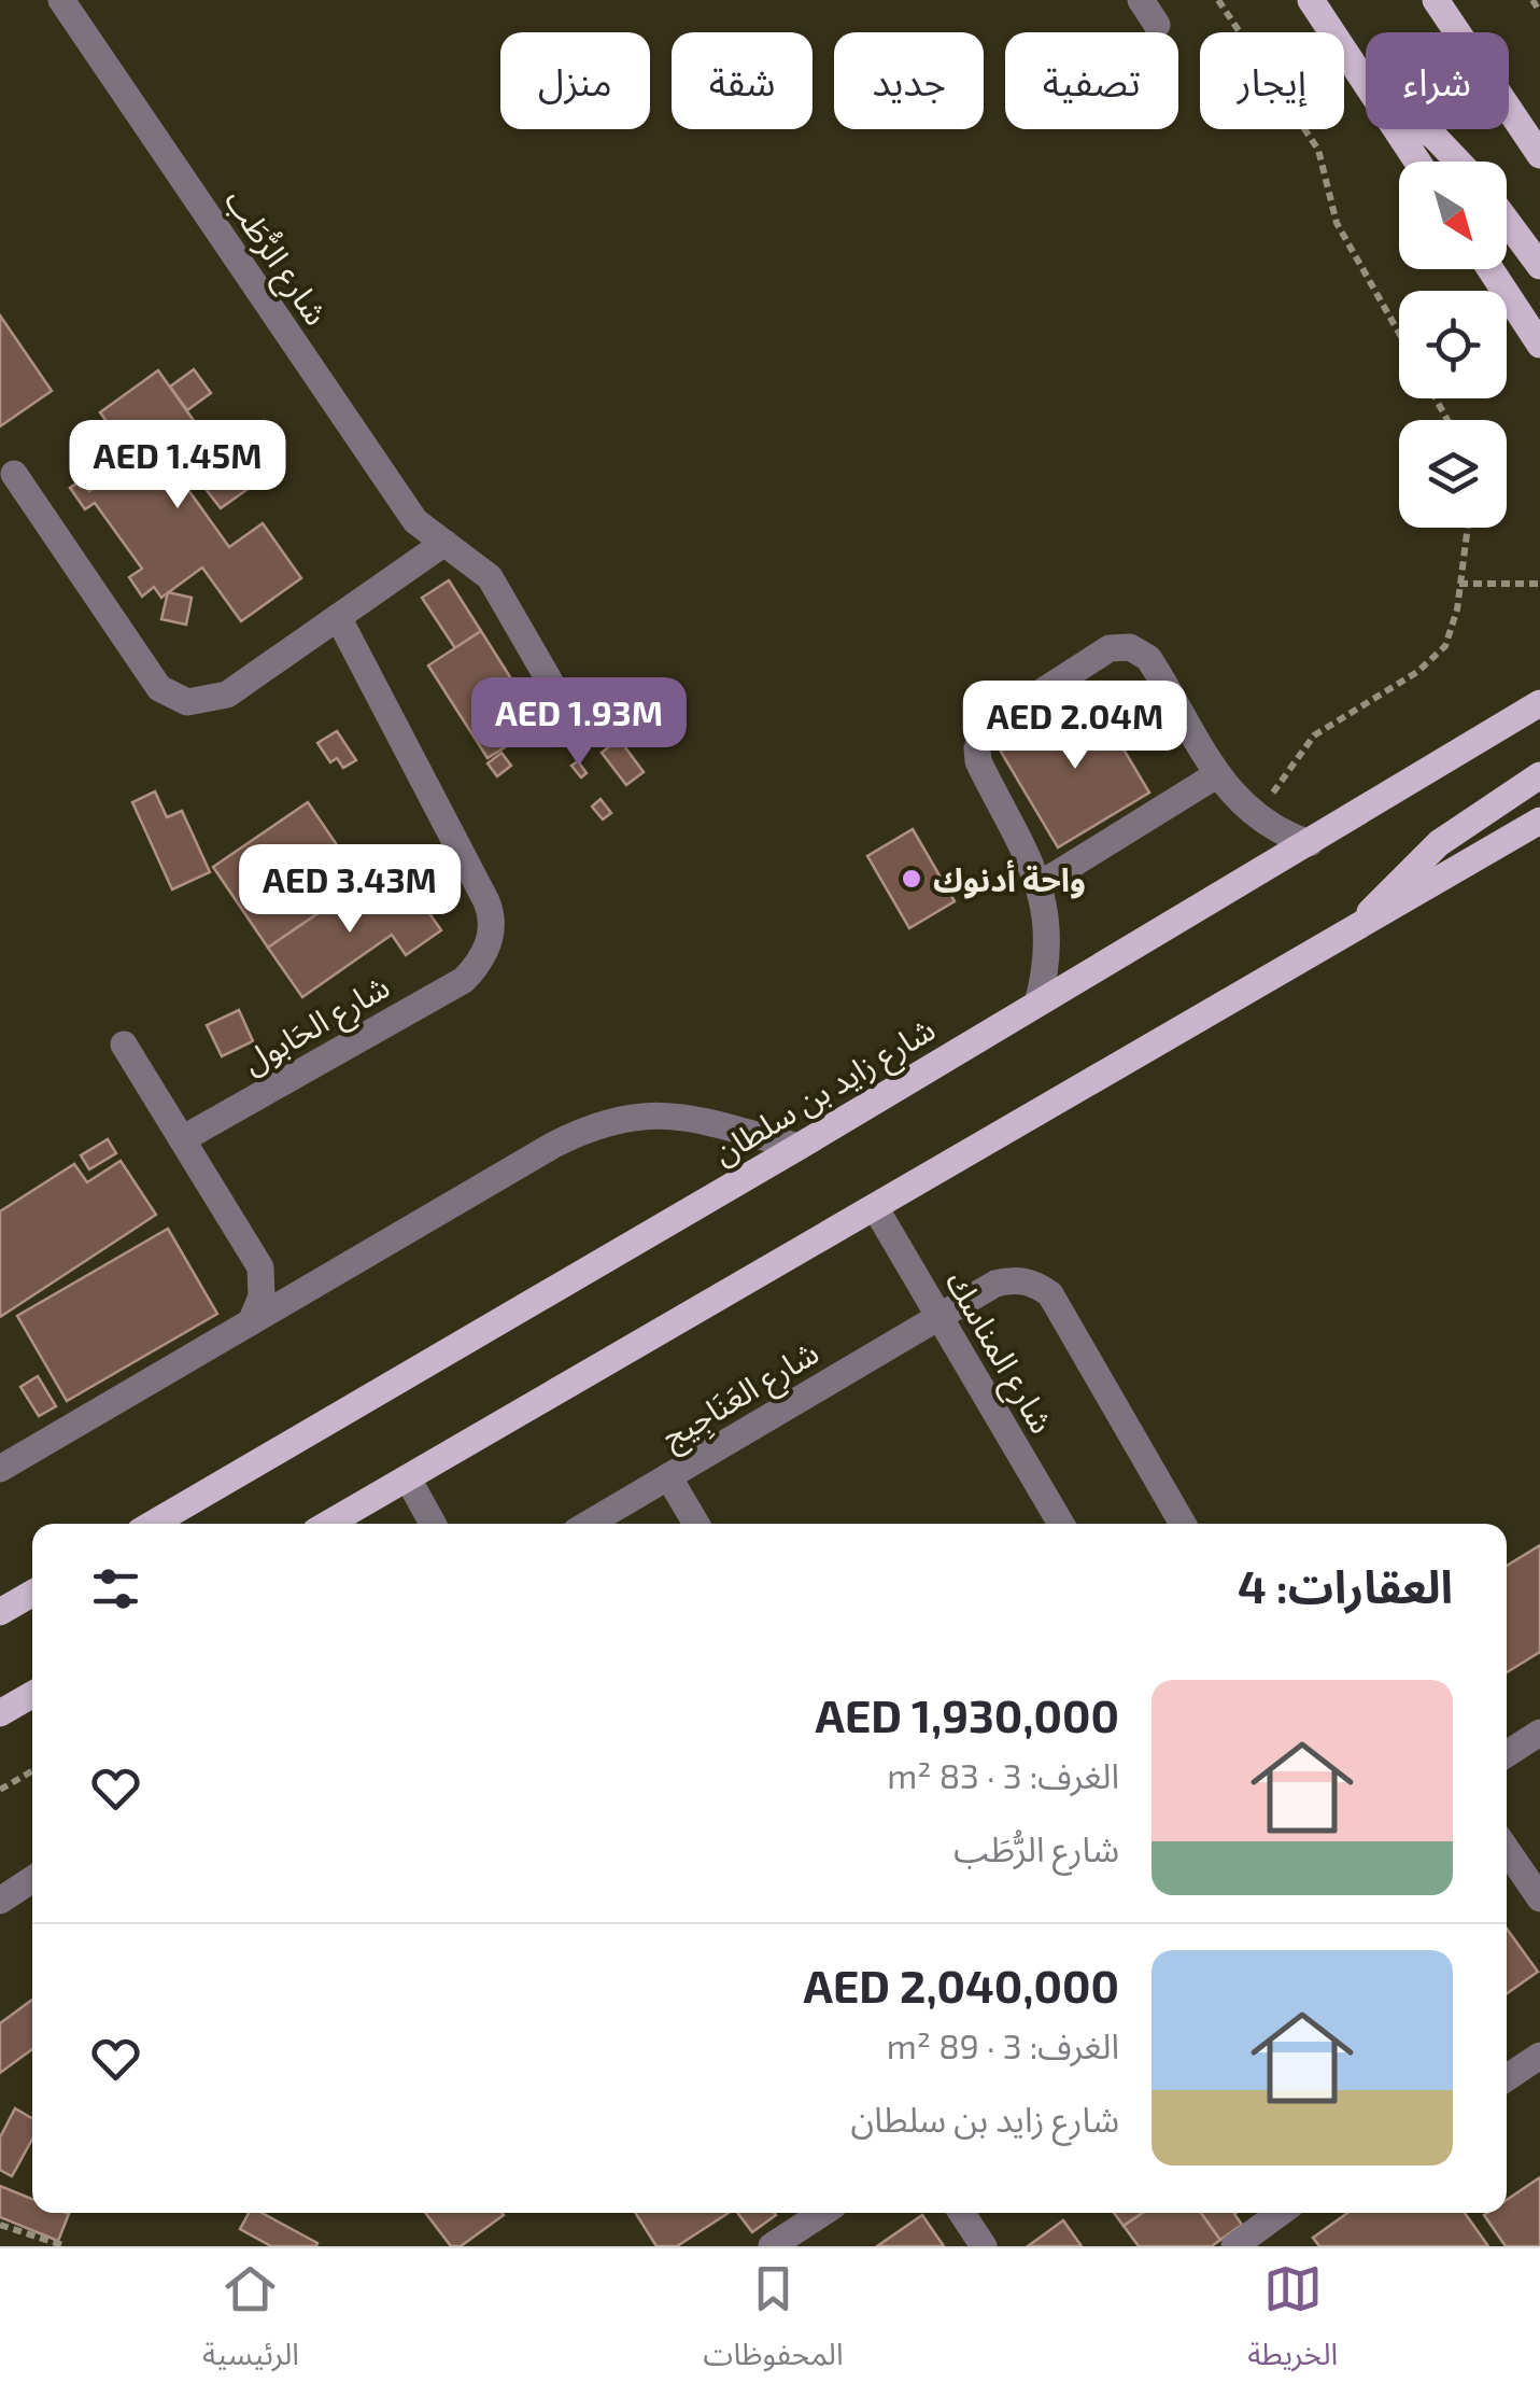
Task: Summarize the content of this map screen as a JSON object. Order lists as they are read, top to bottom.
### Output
{
  "streets": {
    "main road": ["شارع زايد بن سلطان"],
    "street": [
      "شارع الرُّطَب",
      "شارع الحَابول",
      "شارع المناسك",
      "شارع العَنَاجِيج"
    ]
  },
  "crossings": [
    ["شارع المناسك", "شارع العَنَاجِيج"]
  ],
  "places": ["واحة أدنوك"],
  "north": "bottom right",
  "page": {
    "chip": [
      "شراء",
      "إيجار",
      "تصفية",
      "جديد",
      "شقة",
      "منزل"
    ],
    "price": [
      "AED 1.45M",
      "AED 1.93M",
      "AED 2.04M",
      "AED 3.43M"
    ],
    "heading": "العقارات: 4",
    "list": [
      {
        "name": "AED 1,930,000",
        "note": "الغرف: 3 · 83 m² · شارع الرُّطَب"
      },
      {
        "name": "AED 2,040,000",
        "note": "الغرف: 3 · 89 m² · شارع زايد بن سلطان"
      }
    ],
    "tabs": ["الخريطة", "المحفوظات", "الرئيسية"]
  }
}
